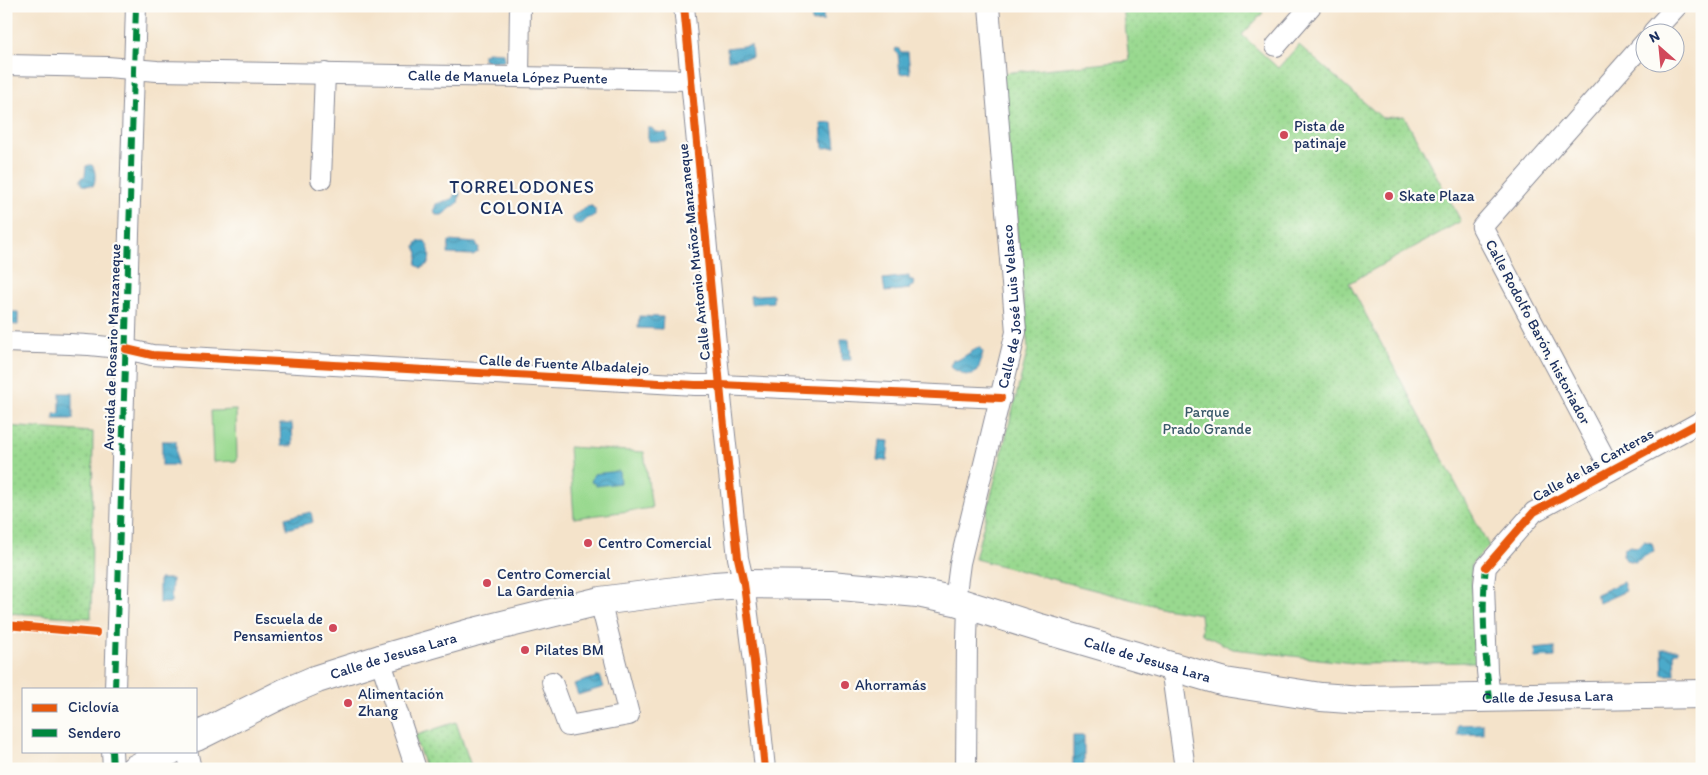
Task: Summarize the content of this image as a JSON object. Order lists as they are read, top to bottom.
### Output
{
  "streets": {
    "main road": ["Calle de Jesusa Lara"],
    "street": [
      "Calle de Manuela López Puente",
      "Calle Antonio Muñoz Manzaneque",
      "Calle de José Luis Velasco",
      "Calle Rodolfo Barón, historiador",
      "Avenida de Rosario Manzaneque",
      "Calle de Fuente Albadalejo",
      "Calle de las Canteras"
    ]
  },
  "crossings": [
    ["Calle de Manuela López Puente", "Calle Antonio Muñoz Manzaneque"],
    ["Calle de Manuela López Puente", "Avenida de Rosario Manzaneque"],
    ["Calle Antonio Muñoz Manzaneque", "Calle de Fuente Albadalejo"],
    ["Calle Antonio Muñoz Manzaneque", "Calle de Jesusa Lara"],
    ["Calle de José Luis Velasco", "Calle de Fuente Albadalejo"],
    ["Calle de José Luis Velasco", "Calle de Jesusa Lara"],
    ["Calle Rodolfo Barón, historiador", "Calle de las Canteras"],
    ["Avenida de Rosario Manzaneque", "Calle de Fuente Albadalejo"],
    ["Calle de las Canteras", "Calle de Jesusa Lara"]
  ],
  "districts": ["TORRELODONES COLONIA"],
  "parks": ["Parque Prado Grande"],
  "places": [
    "Pista de patinaje",
    "Skate Plaza",
    "Centro Comercial",
    "Centro Comercial La Gardenia",
    "Escuela de Pensamientos",
    "Pilates BM",
    "Ahorramás",
    "Alimentación Zhang"
  ],
  "legend": ["Ciclovía", "Sendero"],
  "north": "top left"
}
